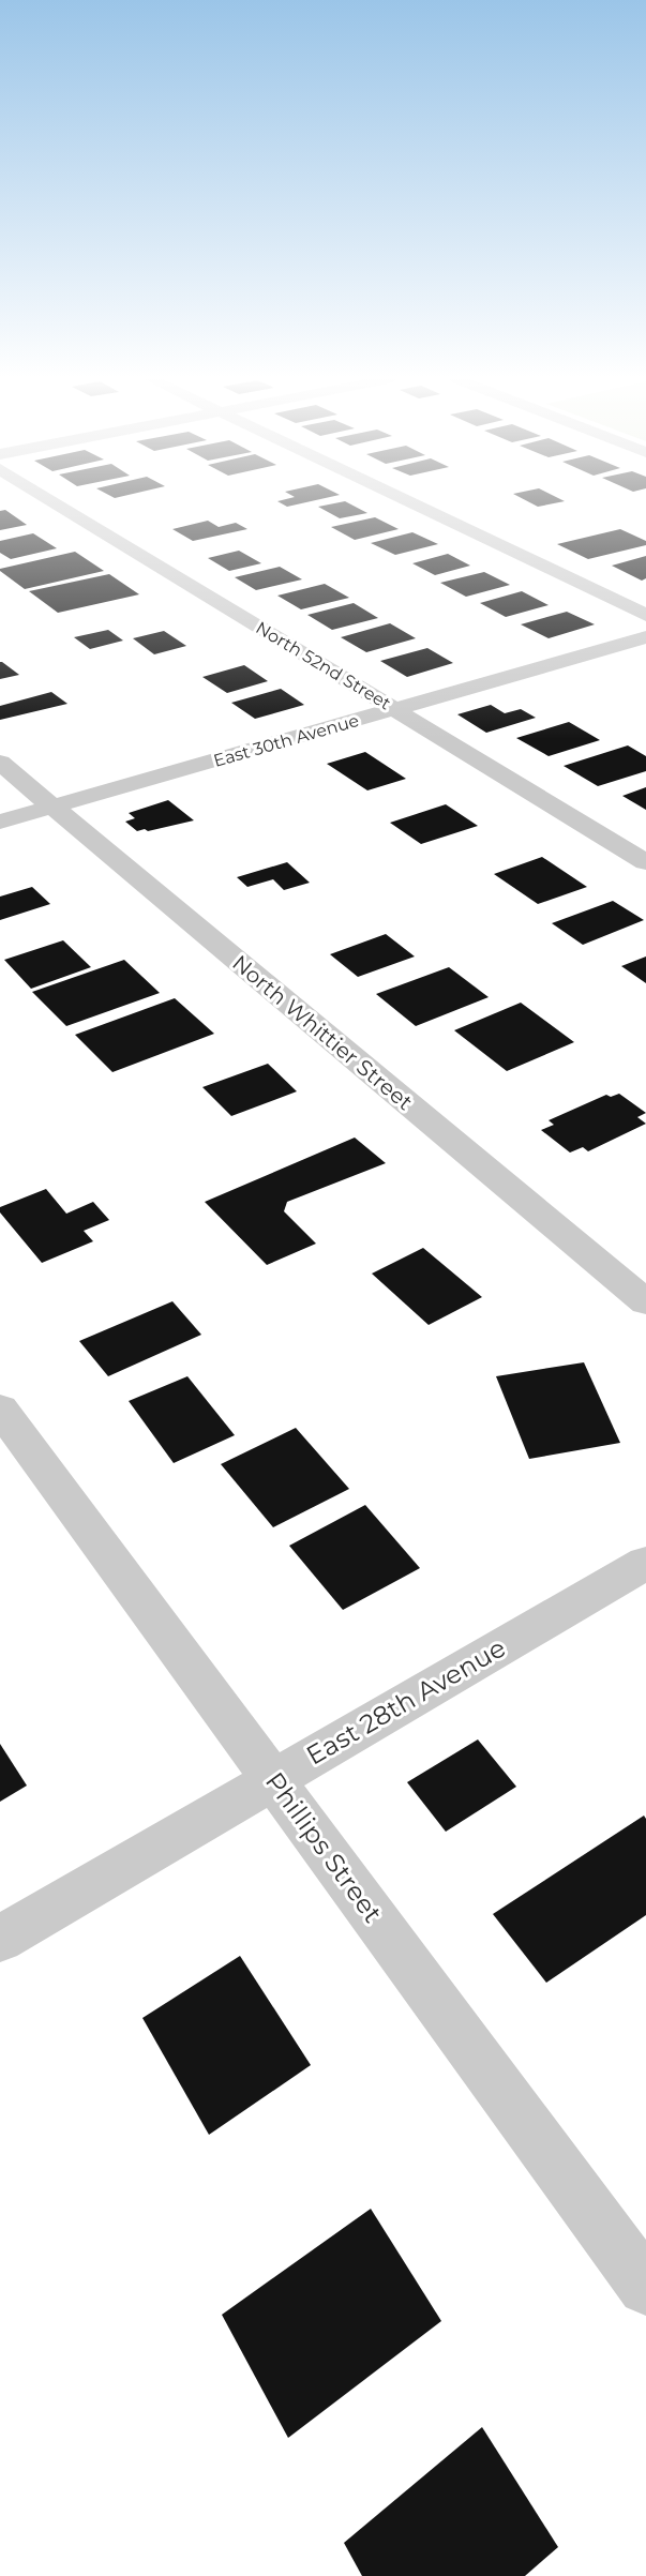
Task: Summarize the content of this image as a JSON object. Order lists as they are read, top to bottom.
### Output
{
  "streets": {
    "street": [
      "North 52nd Street",
      "East 30th Avenue",
      "North Whittier Street",
      "East 28th Avenue",
      "Phillips Street"
    ]
  },
  "crossings": [
    ["North 52nd Street", "East 30th Avenue"],
    ["East 30th Avenue", "North Whittier Street"],
    ["East 28th Avenue", "Phillips Street"]
  ]
}
